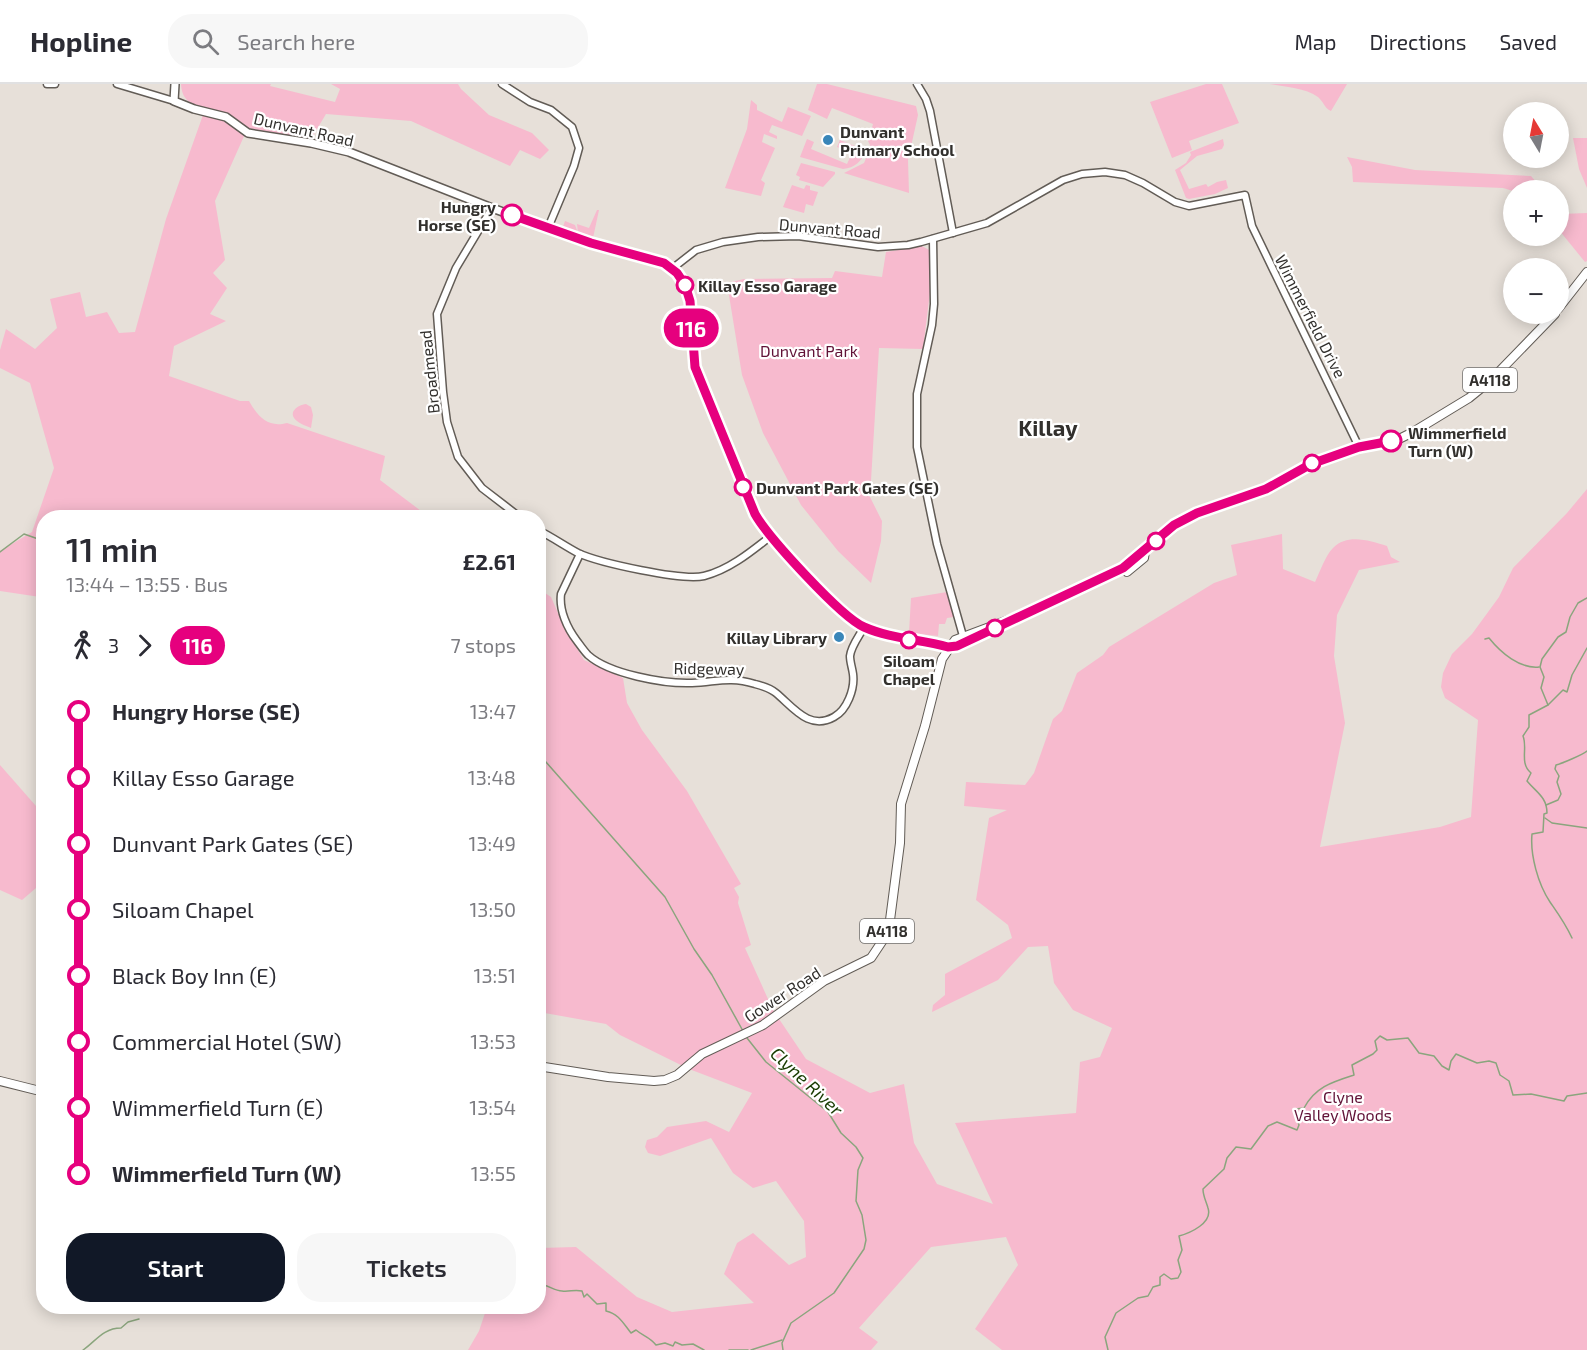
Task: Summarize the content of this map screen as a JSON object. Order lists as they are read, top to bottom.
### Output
{
  "streets": {
    "main road": ["Dunvant Road", "A4118", "Gower Road"],
    "street": ["Wimmerfield Drive", "Broadmead", "Ridgeway"]
  },
  "crossings": [
    ["Dunvant Road", "Wimmerfield Drive"],
    ["Dunvant Road", "Broadmead"],
    ["Wimmerfield Drive", "A4118"],
    ["A4118", "Gower Road"]
  ],
  "districts": ["Killay"],
  "water": ["Clyne River"],
  "parks": ["Dunvant Park", "Clyne Valley Woods"],
  "places": [
    "Dunvant Primary School",
    "Hungry Horse (SE)",
    "Killay Esso Garage",
    "Wimmerfield Turn (W)",
    "Dunvant Park Gates (SE)",
    "Killay Library",
    "Siloam Chapel"
  ],
  "lines": ["bus line 116"],
  "north": "top",
  "page": {
    "header": "Hopline",
    "search": "Search here",
    "nav": ["Map", "Directions", "Saved"],
    "on_map": "116",
    "map_buttons": ["+", "−"],
    "heading": ["11 min", "13:44 – 13:55 · Bus", "£2.61"],
    "legs": ["3", "116", "7 stops"],
    "list": [
      {
        "name": "Hungry Horse (SE)",
        "value": "13:47"
      },
      {
        "name": "Killay Esso Garage",
        "value": "13:48"
      },
      {
        "name": "Dunvant Park Gates (SE)",
        "value": "13:49"
      },
      {
        "name": "Siloam Chapel",
        "value": "13:50"
      },
      {
        "name": "Black Boy Inn (E)",
        "value": "13:51"
      },
      {
        "name": "Commercial Hotel (SW)",
        "value": "13:53"
      },
      {
        "name": "Wimmerfield Turn (E)",
        "value": "13:54"
      },
      {
        "name": "Wimmerfield Turn (W)",
        "value": "13:55"
      }
    ],
    "buttons": ["Start", "Tickets"]
  }
}
